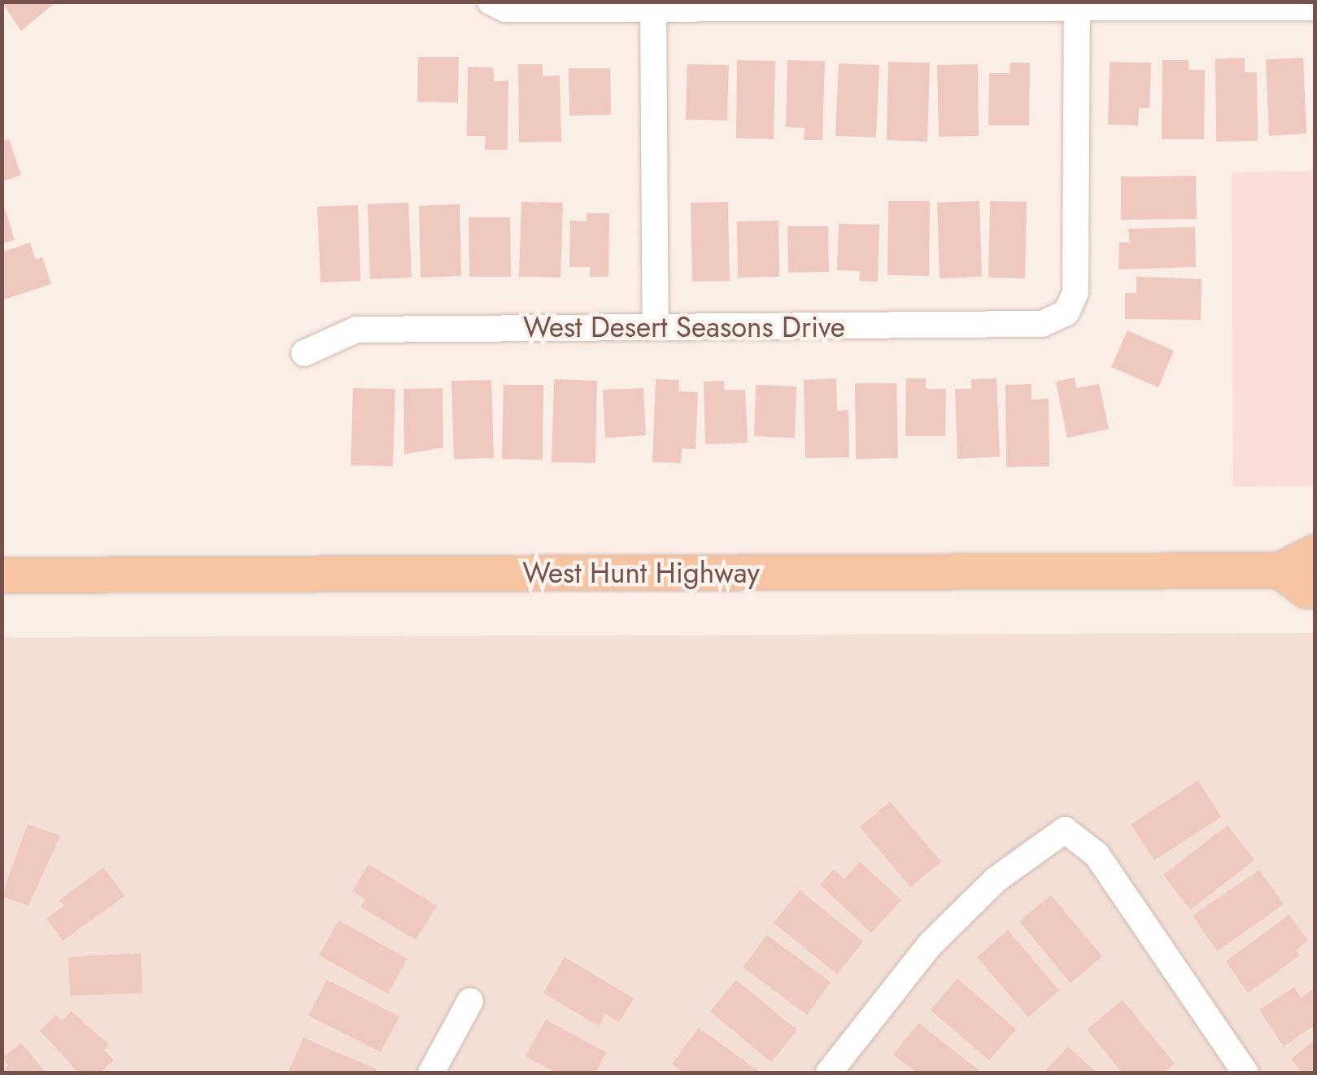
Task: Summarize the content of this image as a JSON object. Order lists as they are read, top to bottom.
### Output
{
  "streets": {
    "main road": ["West Hunt Highway"],
    "street": ["West Desert Seasons Drive"]
  }
}
